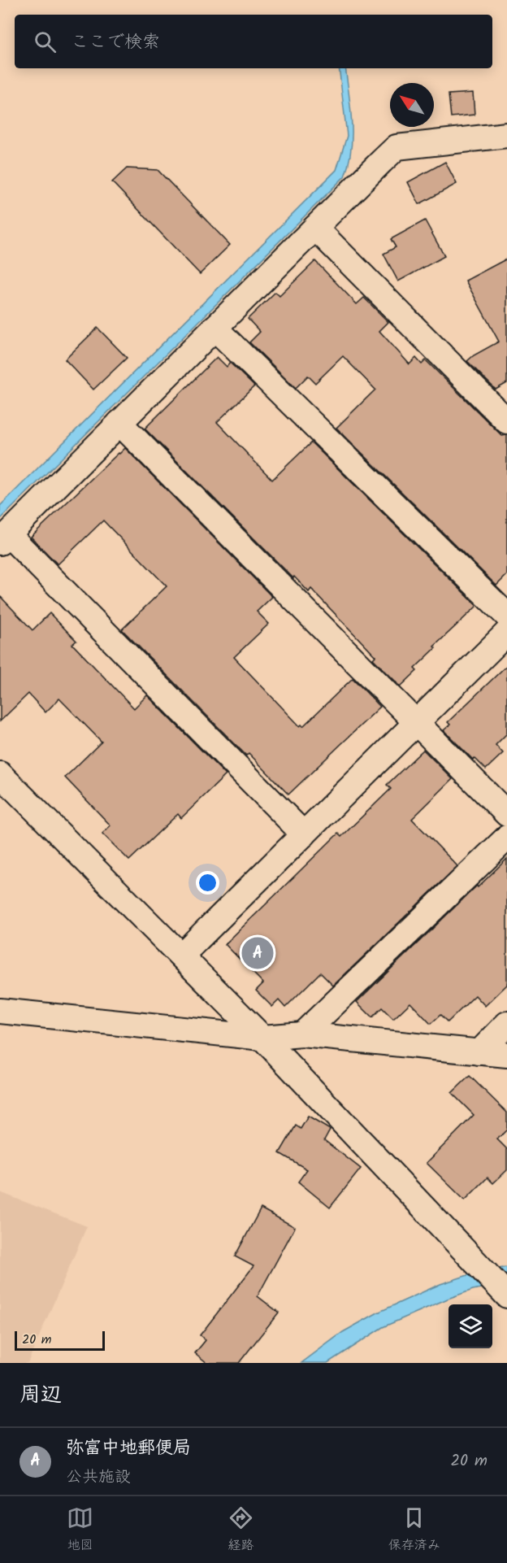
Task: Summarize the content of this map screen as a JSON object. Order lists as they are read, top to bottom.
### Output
{
  "scale_bar": "20 m",
  "north": "top left",
  "page": {
    "search": "ここで検索",
    "pins": "A",
    "scale": "20 m",
    "heading": "周辺",
    "list": [
      {
        "mark": "A",
        "name": "弥富中地郵便局",
        "note": "公共施設",
        "value": "20 m"
      }
    ],
    "nav": ["地図", "経路", "保存済み"]
  }
}
